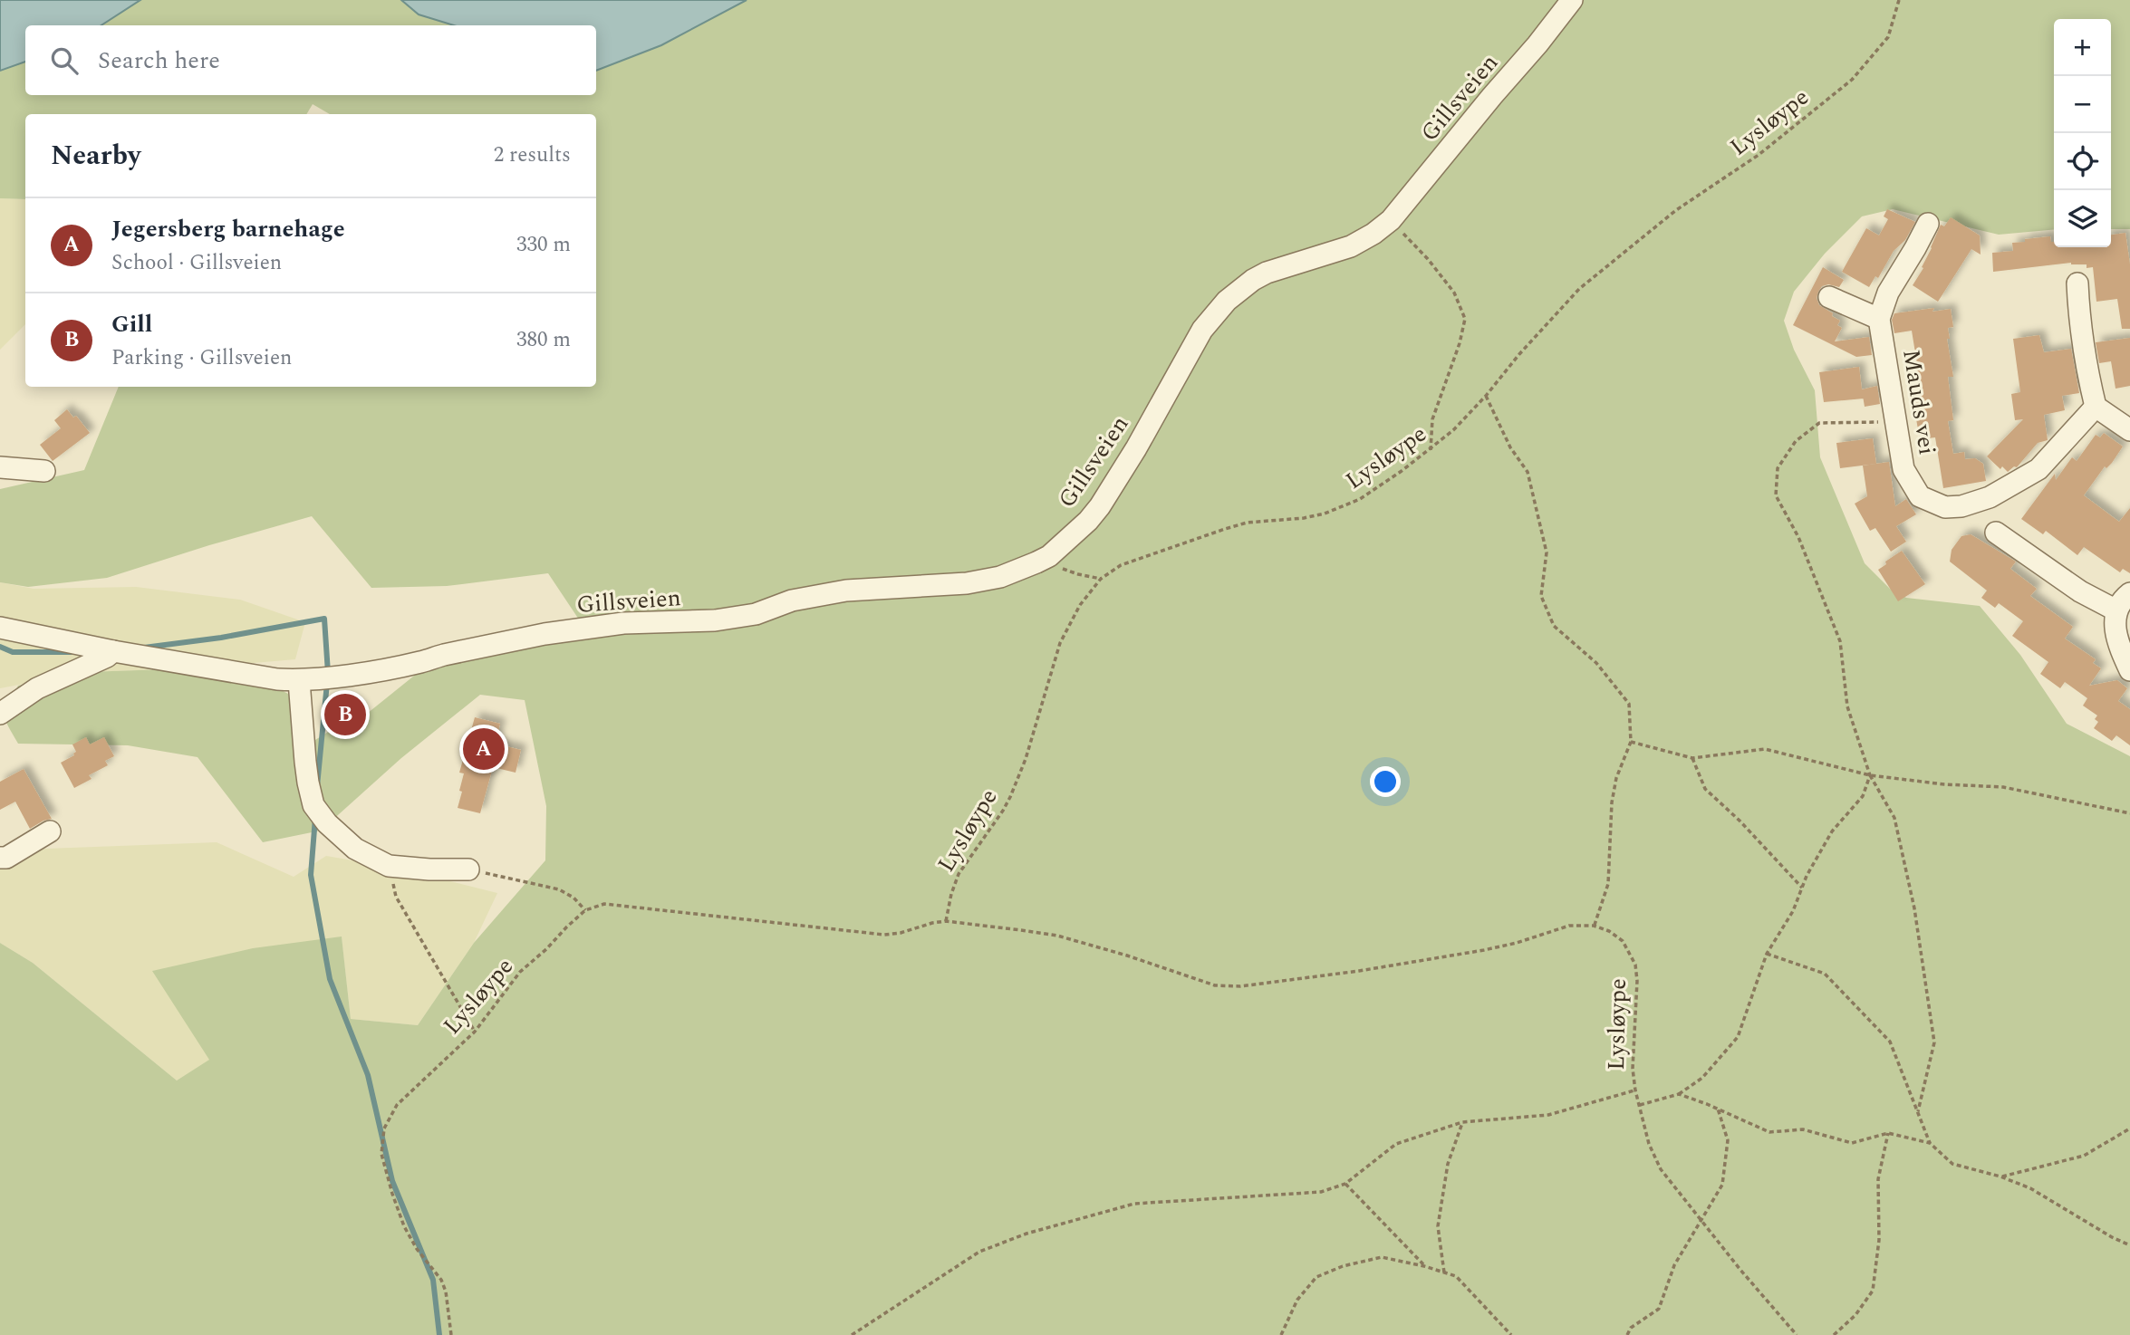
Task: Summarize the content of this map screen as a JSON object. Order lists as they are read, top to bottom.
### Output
{
  "streets": {
    "street": ["Gillsveien", "Mauds vei"],
    "path": ["Lysløype"]
  },
  "page": {
    "map_buttons": ["+", "−"],
    "search": "Search here",
    "heading": ["Nearby", "2 results"],
    "list": [
      {
        "mark": "A",
        "name": "Jegersberg barnehage",
        "note": "School · Gillsveien",
        "value": "330 m"
      },
      {
        "mark": "B",
        "name": "Gill",
        "note": "Parking · Gillsveien",
        "value": "380 m"
      }
    ],
    "pins": ["B", "A"]
  }
}
